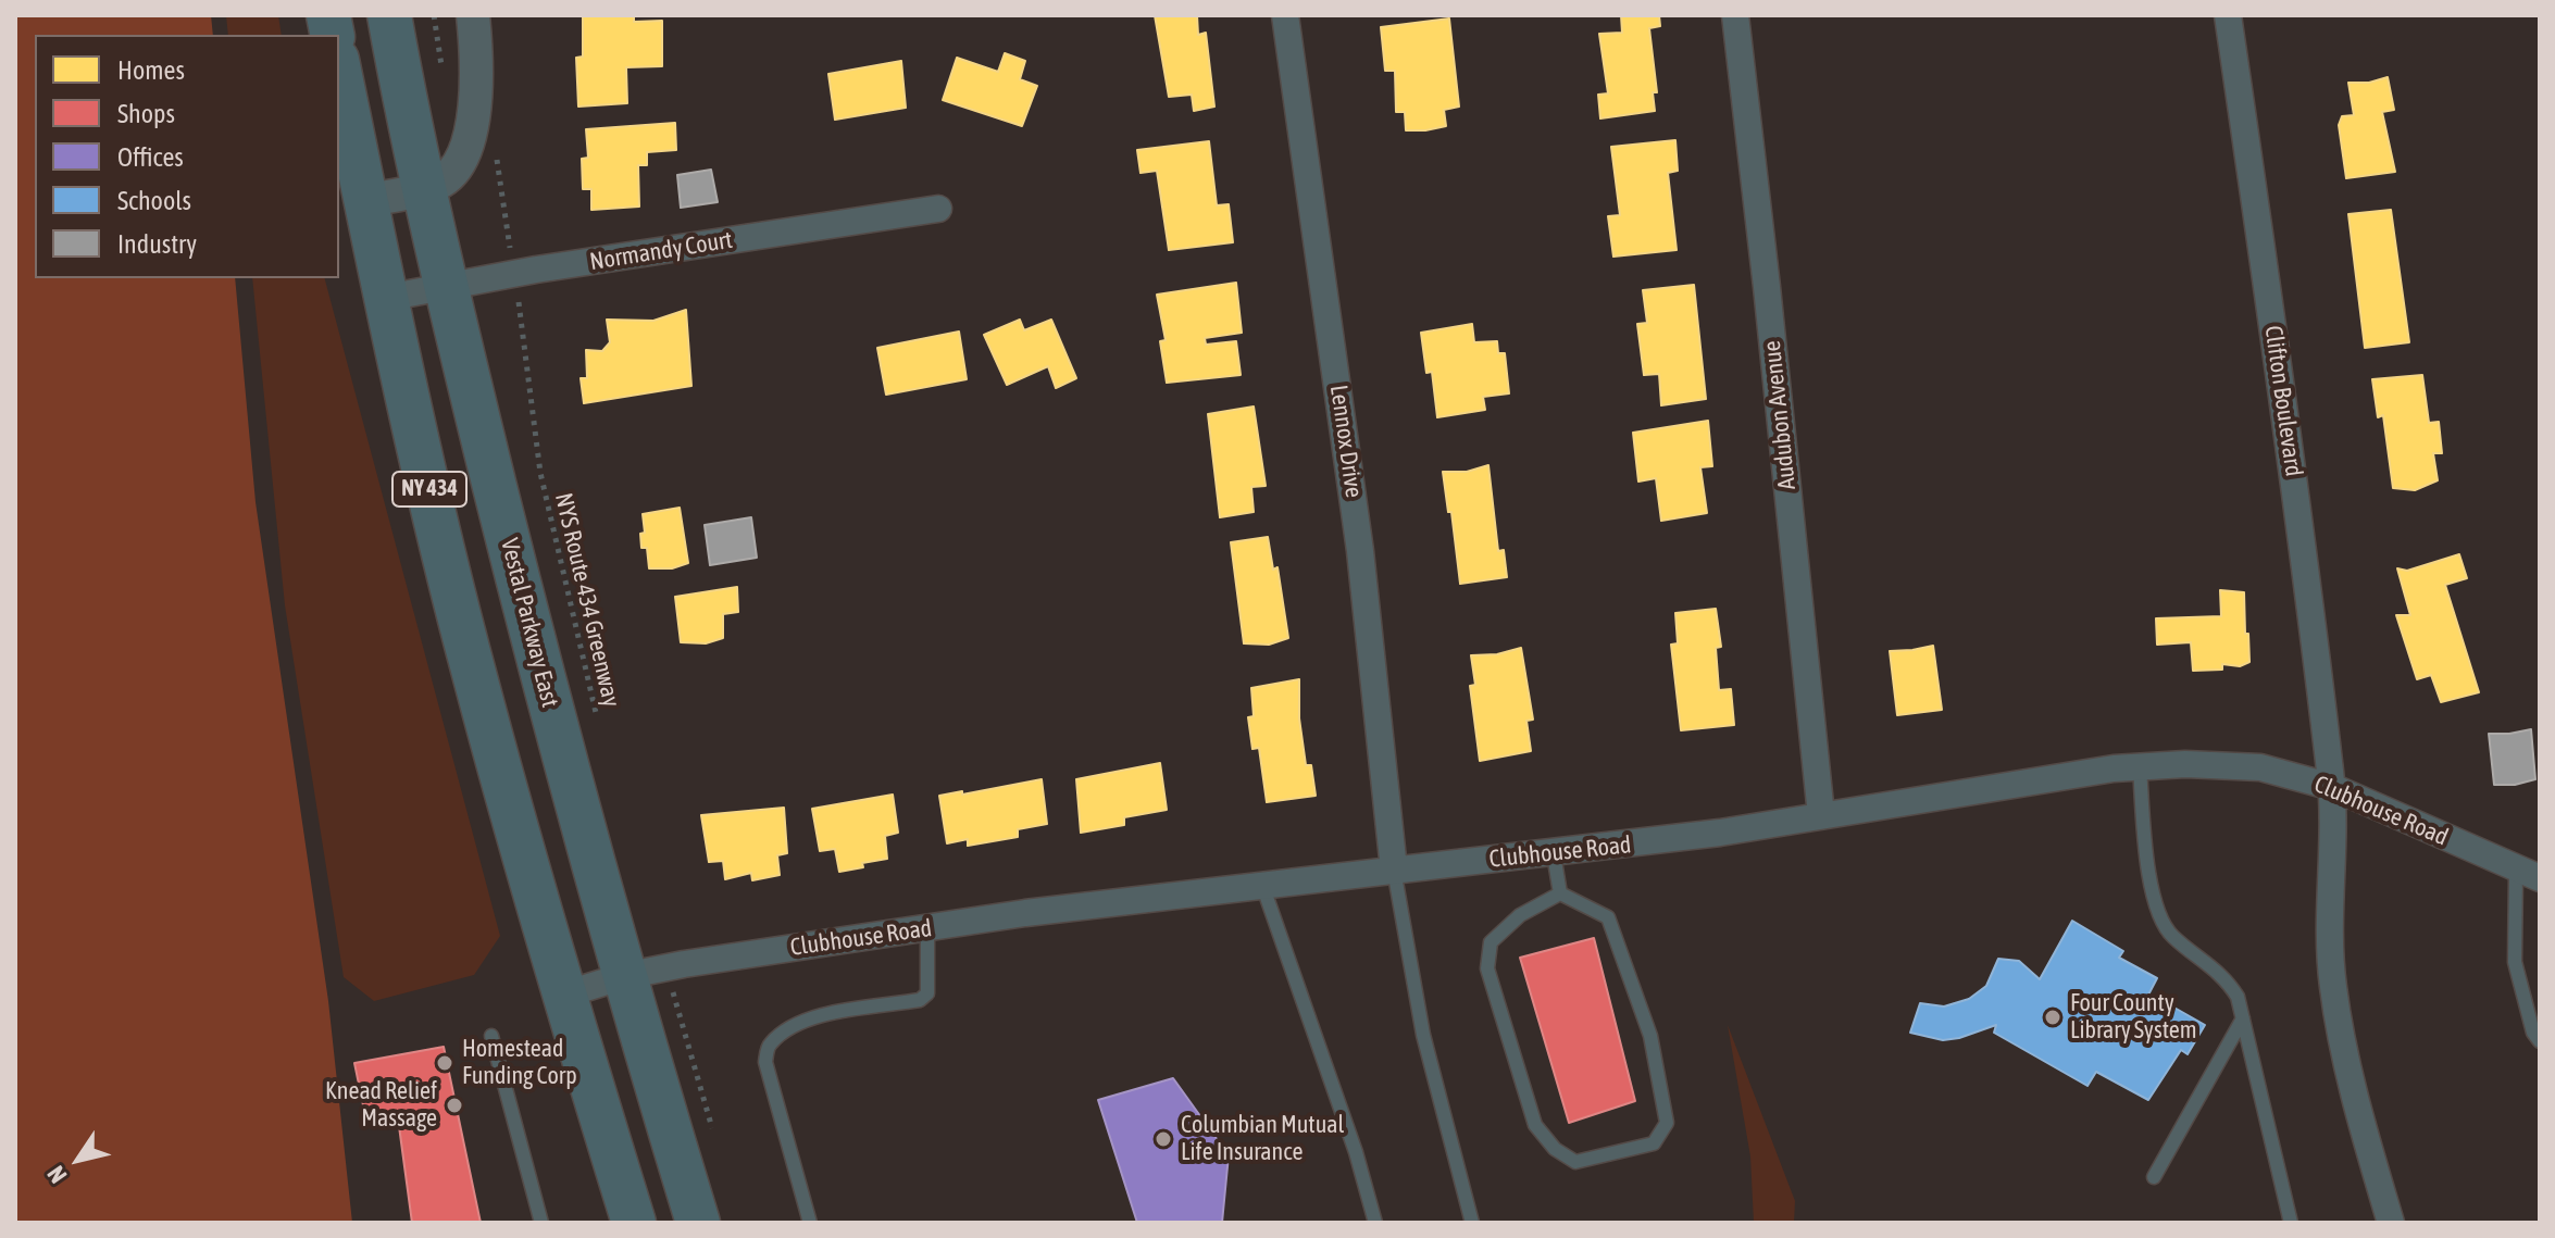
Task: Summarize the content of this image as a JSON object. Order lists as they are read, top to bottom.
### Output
{
  "streets": {
    "main road": ["NY 434", "Vestal Parkway East"],
    "street": [
      "Normandy Court",
      "Clifton Boulevard",
      "Audubon Avenue",
      "Lennox Drive",
      "Clubhouse Road"
    ],
    "path": ["NYS Route 434 Greenway"]
  },
  "crossings": [
    ["Normandy Court", "NY 434"],
    ["Normandy Court", "NYS Route 434 Greenway"],
    ["Normandy Court", "Vestal Parkway East"],
    ["Clifton Boulevard", "Clubhouse Road"],
    ["Audubon Avenue", "Clubhouse Road"],
    ["Lennox Drive", "Clubhouse Road"],
    ["NY 434", "Clubhouse Road"],
    ["Vestal Parkway East", "Clubhouse Road"]
  ],
  "places": [
    "Four County Library System",
    "Homestead Funding Corp",
    "Knead Relief Massage",
    "Columbian Mutual Life Insurance"
  ],
  "legend": [
    "Homes",
    "Shops",
    "Offices",
    "Schools",
    "Industry"
  ],
  "north": "bottom left"
}
